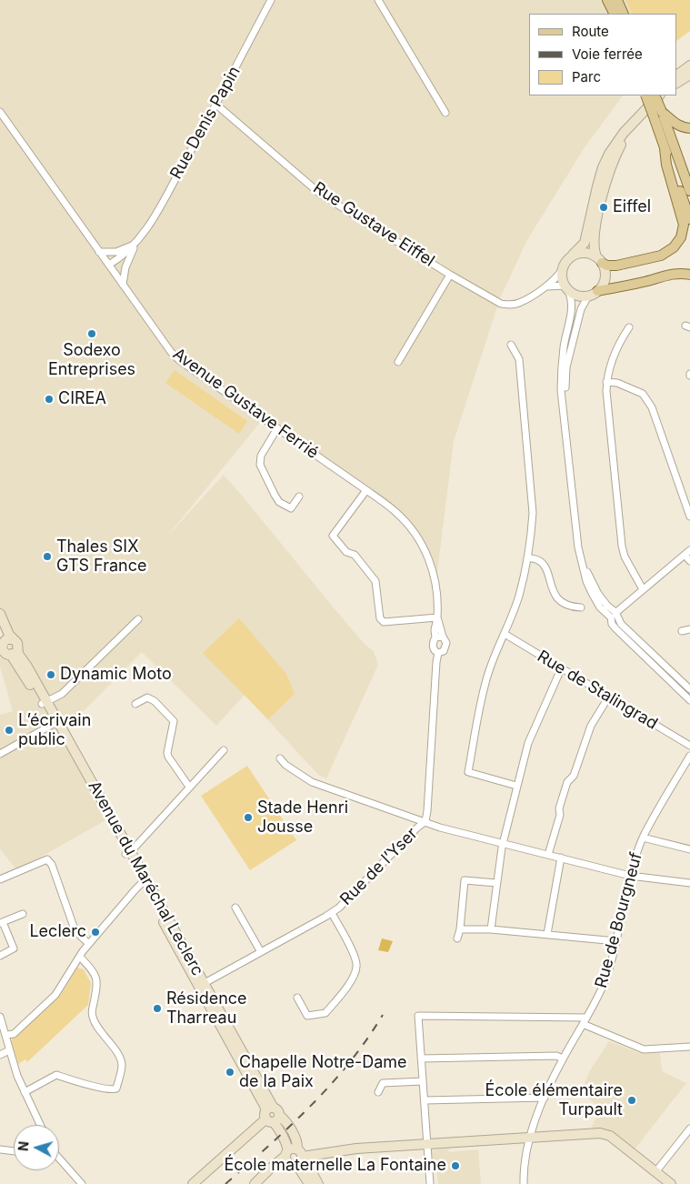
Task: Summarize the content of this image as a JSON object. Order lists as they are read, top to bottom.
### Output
{
  "streets": {
    "main road": ["Avenue du Maréchal Leclerc"],
    "street": [
      "Rue Denis Papin",
      "Rue Gustave Eiffel",
      "Avenue Gustave Ferrié",
      "Rue de Stalingrad",
      "Rue de l’Yser",
      "Rue de Bourgneuf"
    ]
  },
  "crossings": [
    ["Rue Denis Papin", "Rue Gustave Eiffel"],
    ["Rue Denis Papin", "Avenue Gustave Ferrié"],
    ["Rue de l’Yser", "Avenue du Maréchal Leclerc"],
    ["Rue de l’Yser", "Rue de Bourgneuf"]
  ],
  "places": [
    "Eiffel",
    "Sodexo Entreprises",
    "CIREA",
    "Thales SIX GTS France",
    "Dynamic Moto",
    "L’écrivain public",
    "Stade Henri Jousse",
    "Leclerc",
    "Résidence Tharreau",
    "Chapelle Notre-Dame de la Paix",
    "École élémentaire Turpault",
    "École maternelle La Fontaine"
  ],
  "legend": ["Route", "Voie ferrée", "Parc"],
  "north": "left"
}
